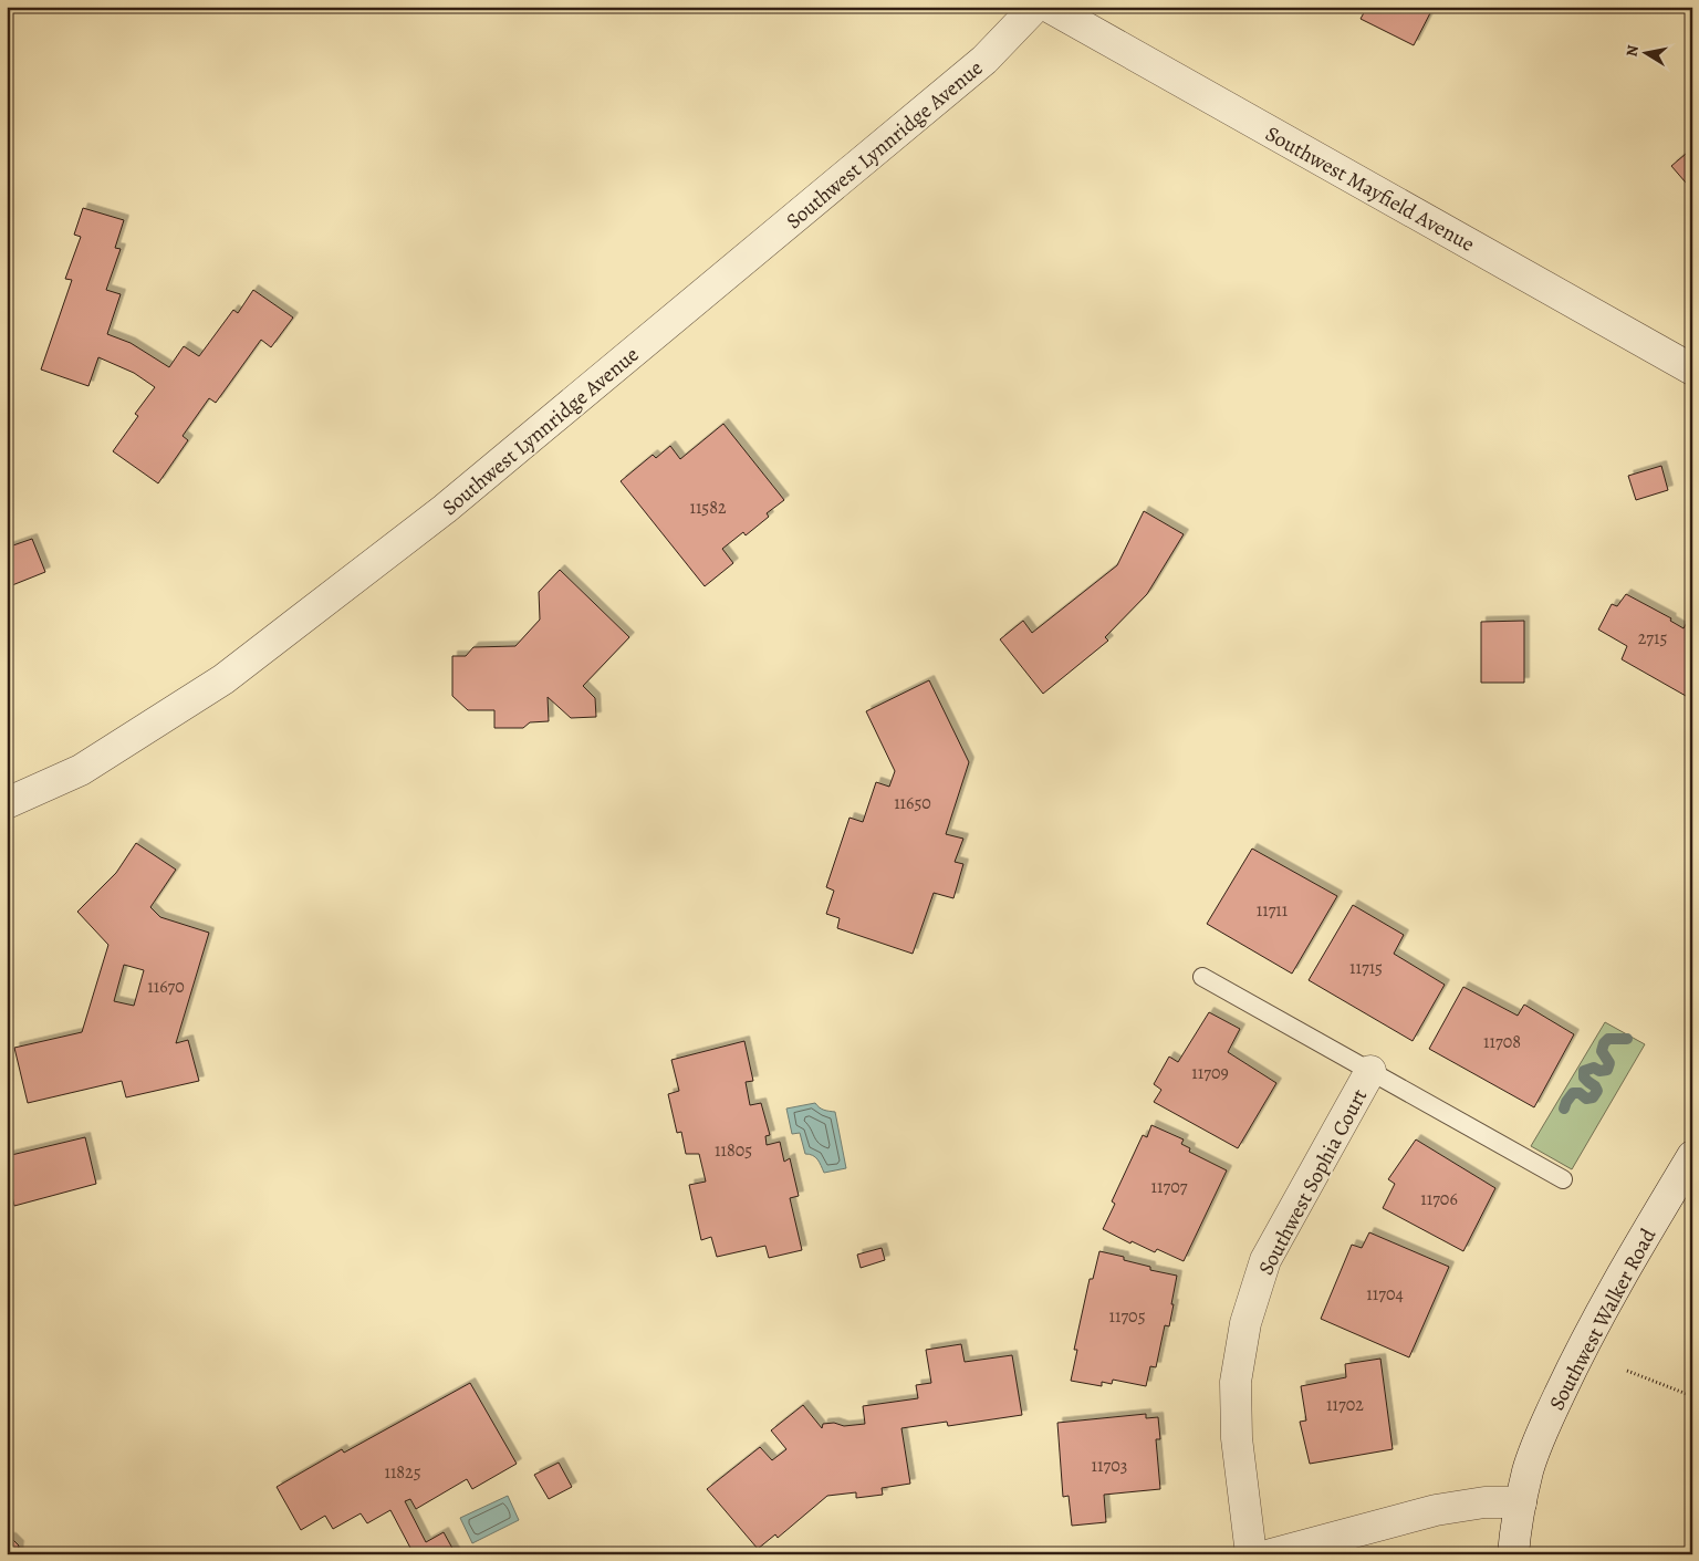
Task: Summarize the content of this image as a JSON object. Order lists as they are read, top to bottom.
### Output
{
  "streets": {
    "street": [
      "Southwest Lynnridge Avenue",
      "Southwest Mayfield Avenue",
      "Southwest Sophia Court",
      "Southwest Walker Road"
    ]
  },
  "house_numbers": [
    "11582",
    "2715",
    "11650",
    "11711",
    "11715",
    "11670",
    "11708",
    "11709",
    "11805",
    "11707",
    "11706",
    "11704",
    "11705",
    "11702",
    "11703",
    "11825"
  ],
  "north": "left"
}
